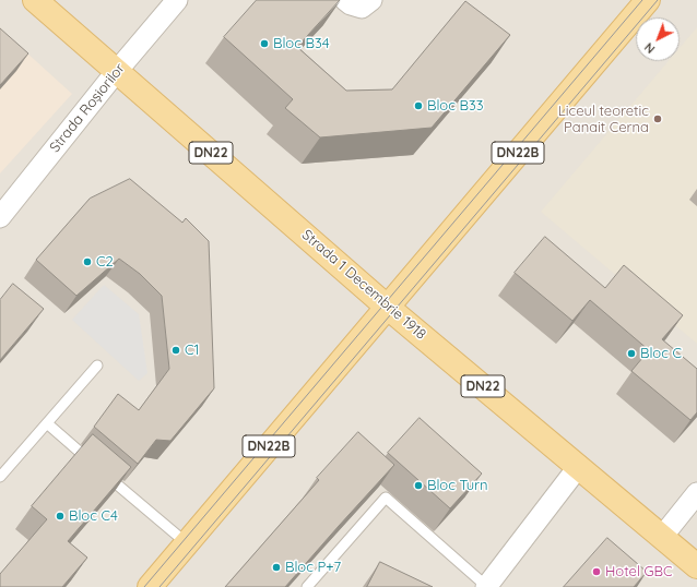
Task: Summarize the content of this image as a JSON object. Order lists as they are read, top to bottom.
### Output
{
  "streets": {
    "main road": ["DN22", "DN22B", "Strada 1 Decembrie 1918"],
    "street": ["Strada Roșiorilor"]
  },
  "crossings": [
    ["Strada Roșiorilor", "Strada 1 Decembrie 1918"],
    ["DN22B", "Strada 1 Decembrie 1918"]
  ],
  "places": [
    "Bloc B34",
    "Bloc B33",
    "Liceul teoretic Panait Cerna",
    "C2",
    "C1",
    "Bloc C",
    "Bloc Turn",
    "Bloc C4",
    "Bloc P+7",
    "Hotel GBC"
  ],
  "north": "bottom left"
}
